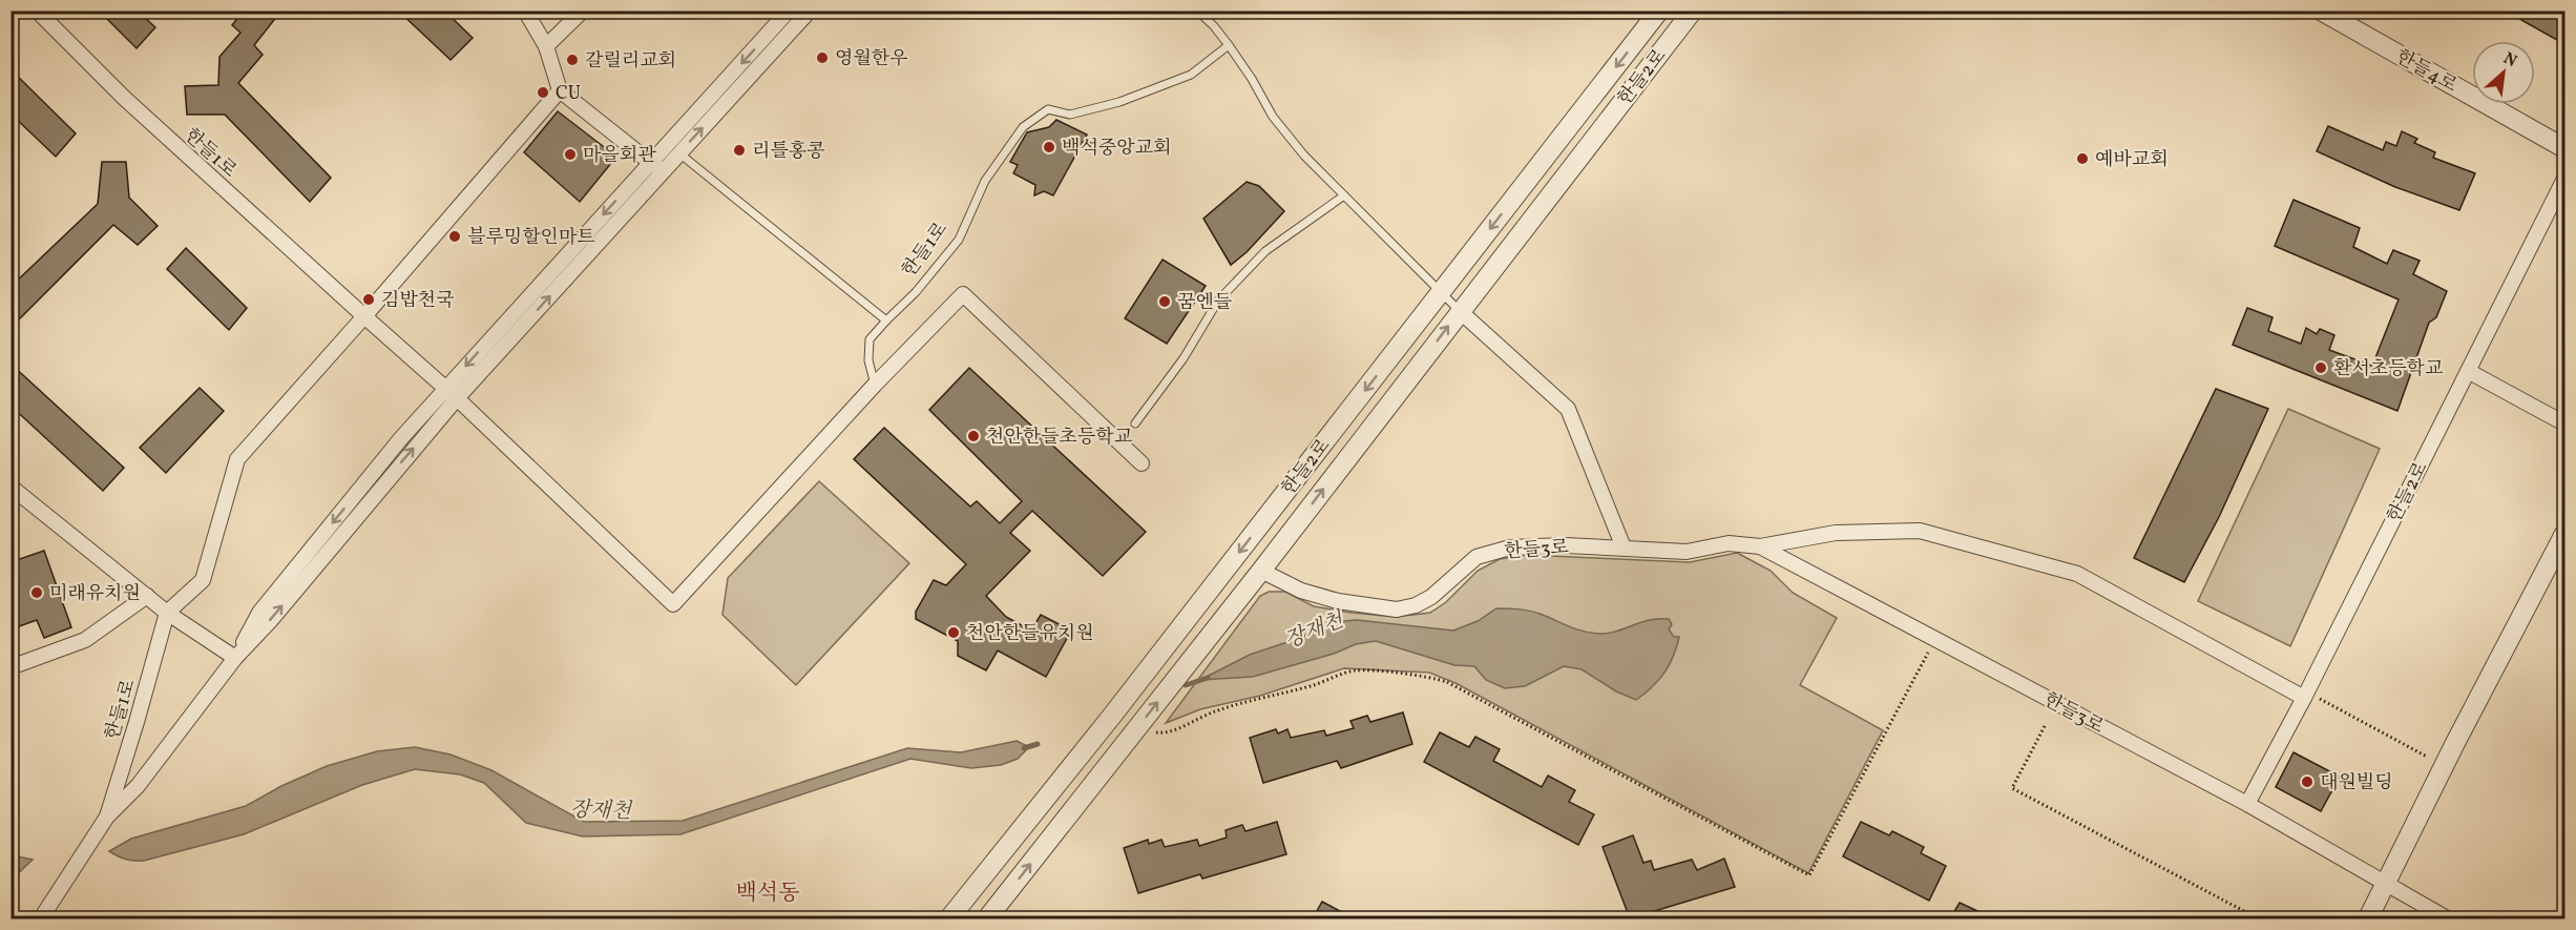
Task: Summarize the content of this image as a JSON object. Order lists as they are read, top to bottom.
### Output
{
  "streets": {
    "street": [
      "한들4로",
      "한들2로",
      "한들1로",
      "한들3로"
    ]
  },
  "crossings": [
    ["한들2로", "한들3로"]
  ],
  "districts": ["백석동"],
  "water": ["장재천"],
  "places": [
    "영월한우",
    "갈릴리교회",
    "CU",
    "백석중앙교회",
    "리틀홍콩",
    "마을회관",
    "예바교회",
    "블루밍할인마트",
    "김밥천국",
    "꿈엔들",
    "환서초등학교",
    "천안한들초등학교",
    "미래유치원",
    "천안한들유치원",
    "대원빌딩"
  ],
  "north": "top right"
}
